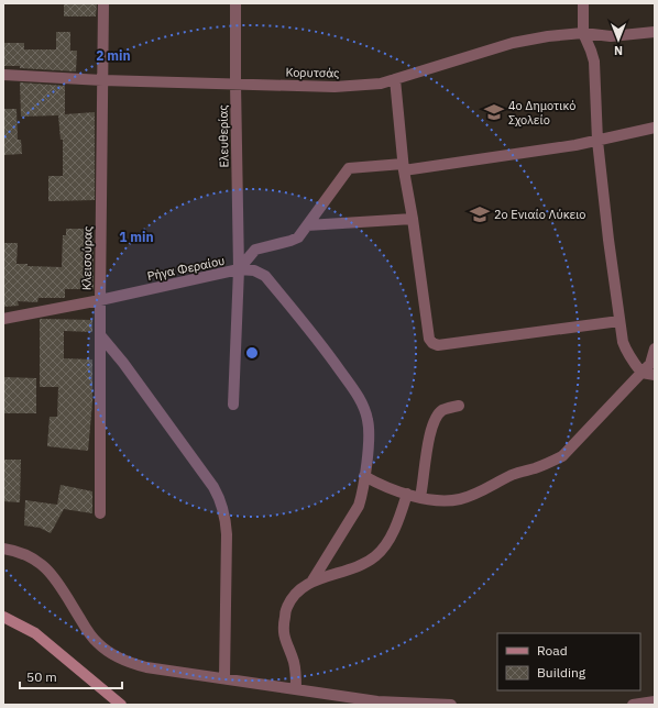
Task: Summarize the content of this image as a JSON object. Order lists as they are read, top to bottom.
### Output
{
  "streets": {
    "street": [
      "Κορυτσάς",
      "Ελευθερίας",
      "Κλεισούρας",
      "Ρήγα Φεραίου"
    ]
  },
  "crossings": [
    ["Κορυτσάς", "Ελευθερίας"],
    ["Κορυτσάς", "Κλεισούρας"],
    ["Ελευθερίας", "Ρήγα Φεραίου"],
    ["Κλεισούρας", "Ρήγα Φεραίου"]
  ],
  "places": {
    "school or university": ["4ο Δημοτικό Σχολείο", "2ο Ενιαίο Λύκειο"]
  },
  "legend": ["Road", "Building"],
  "scale_bar": "50 m",
  "north": "bottom",
  "rings": ["2 min", "1 min"]
}
